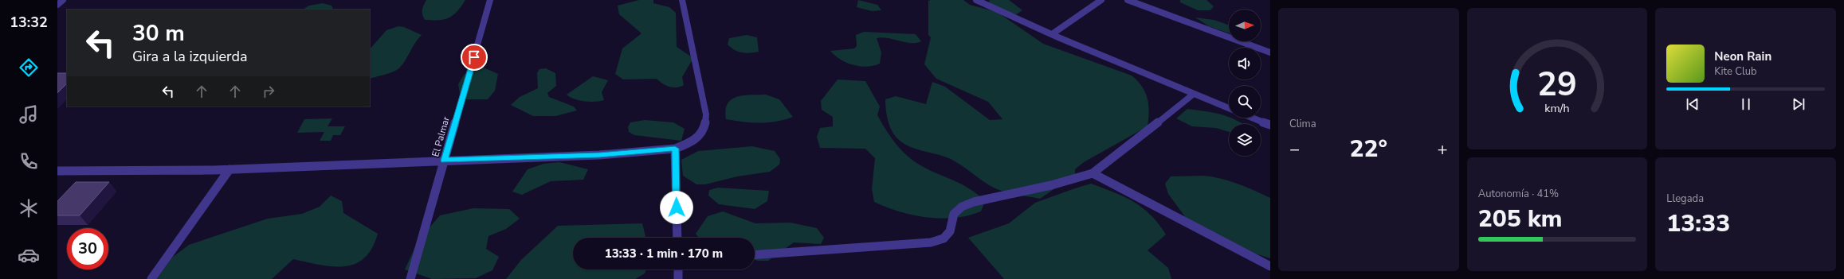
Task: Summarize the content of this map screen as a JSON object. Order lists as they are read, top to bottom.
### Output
{
  "streets": {
    "street": ["El Palmar"]
  },
  "north": "right",
  "page": {
    "tabs": "13:32",
    "tile": [
      "Clima",
      ["Autonomía · 41%", "205 km"],
      ["Llegada", "13:33"]
    ],
    "turn": ["30 m", "Gira a la izquierda"],
    "song": ["Neon Rain", "Kite Club"],
    "heat": ["−", "22°", "+"],
    "limit": "30",
    "trip": "13:33 · 1 min · 170 m",
    "gauge": ["29", "km/h"]
  }
}
